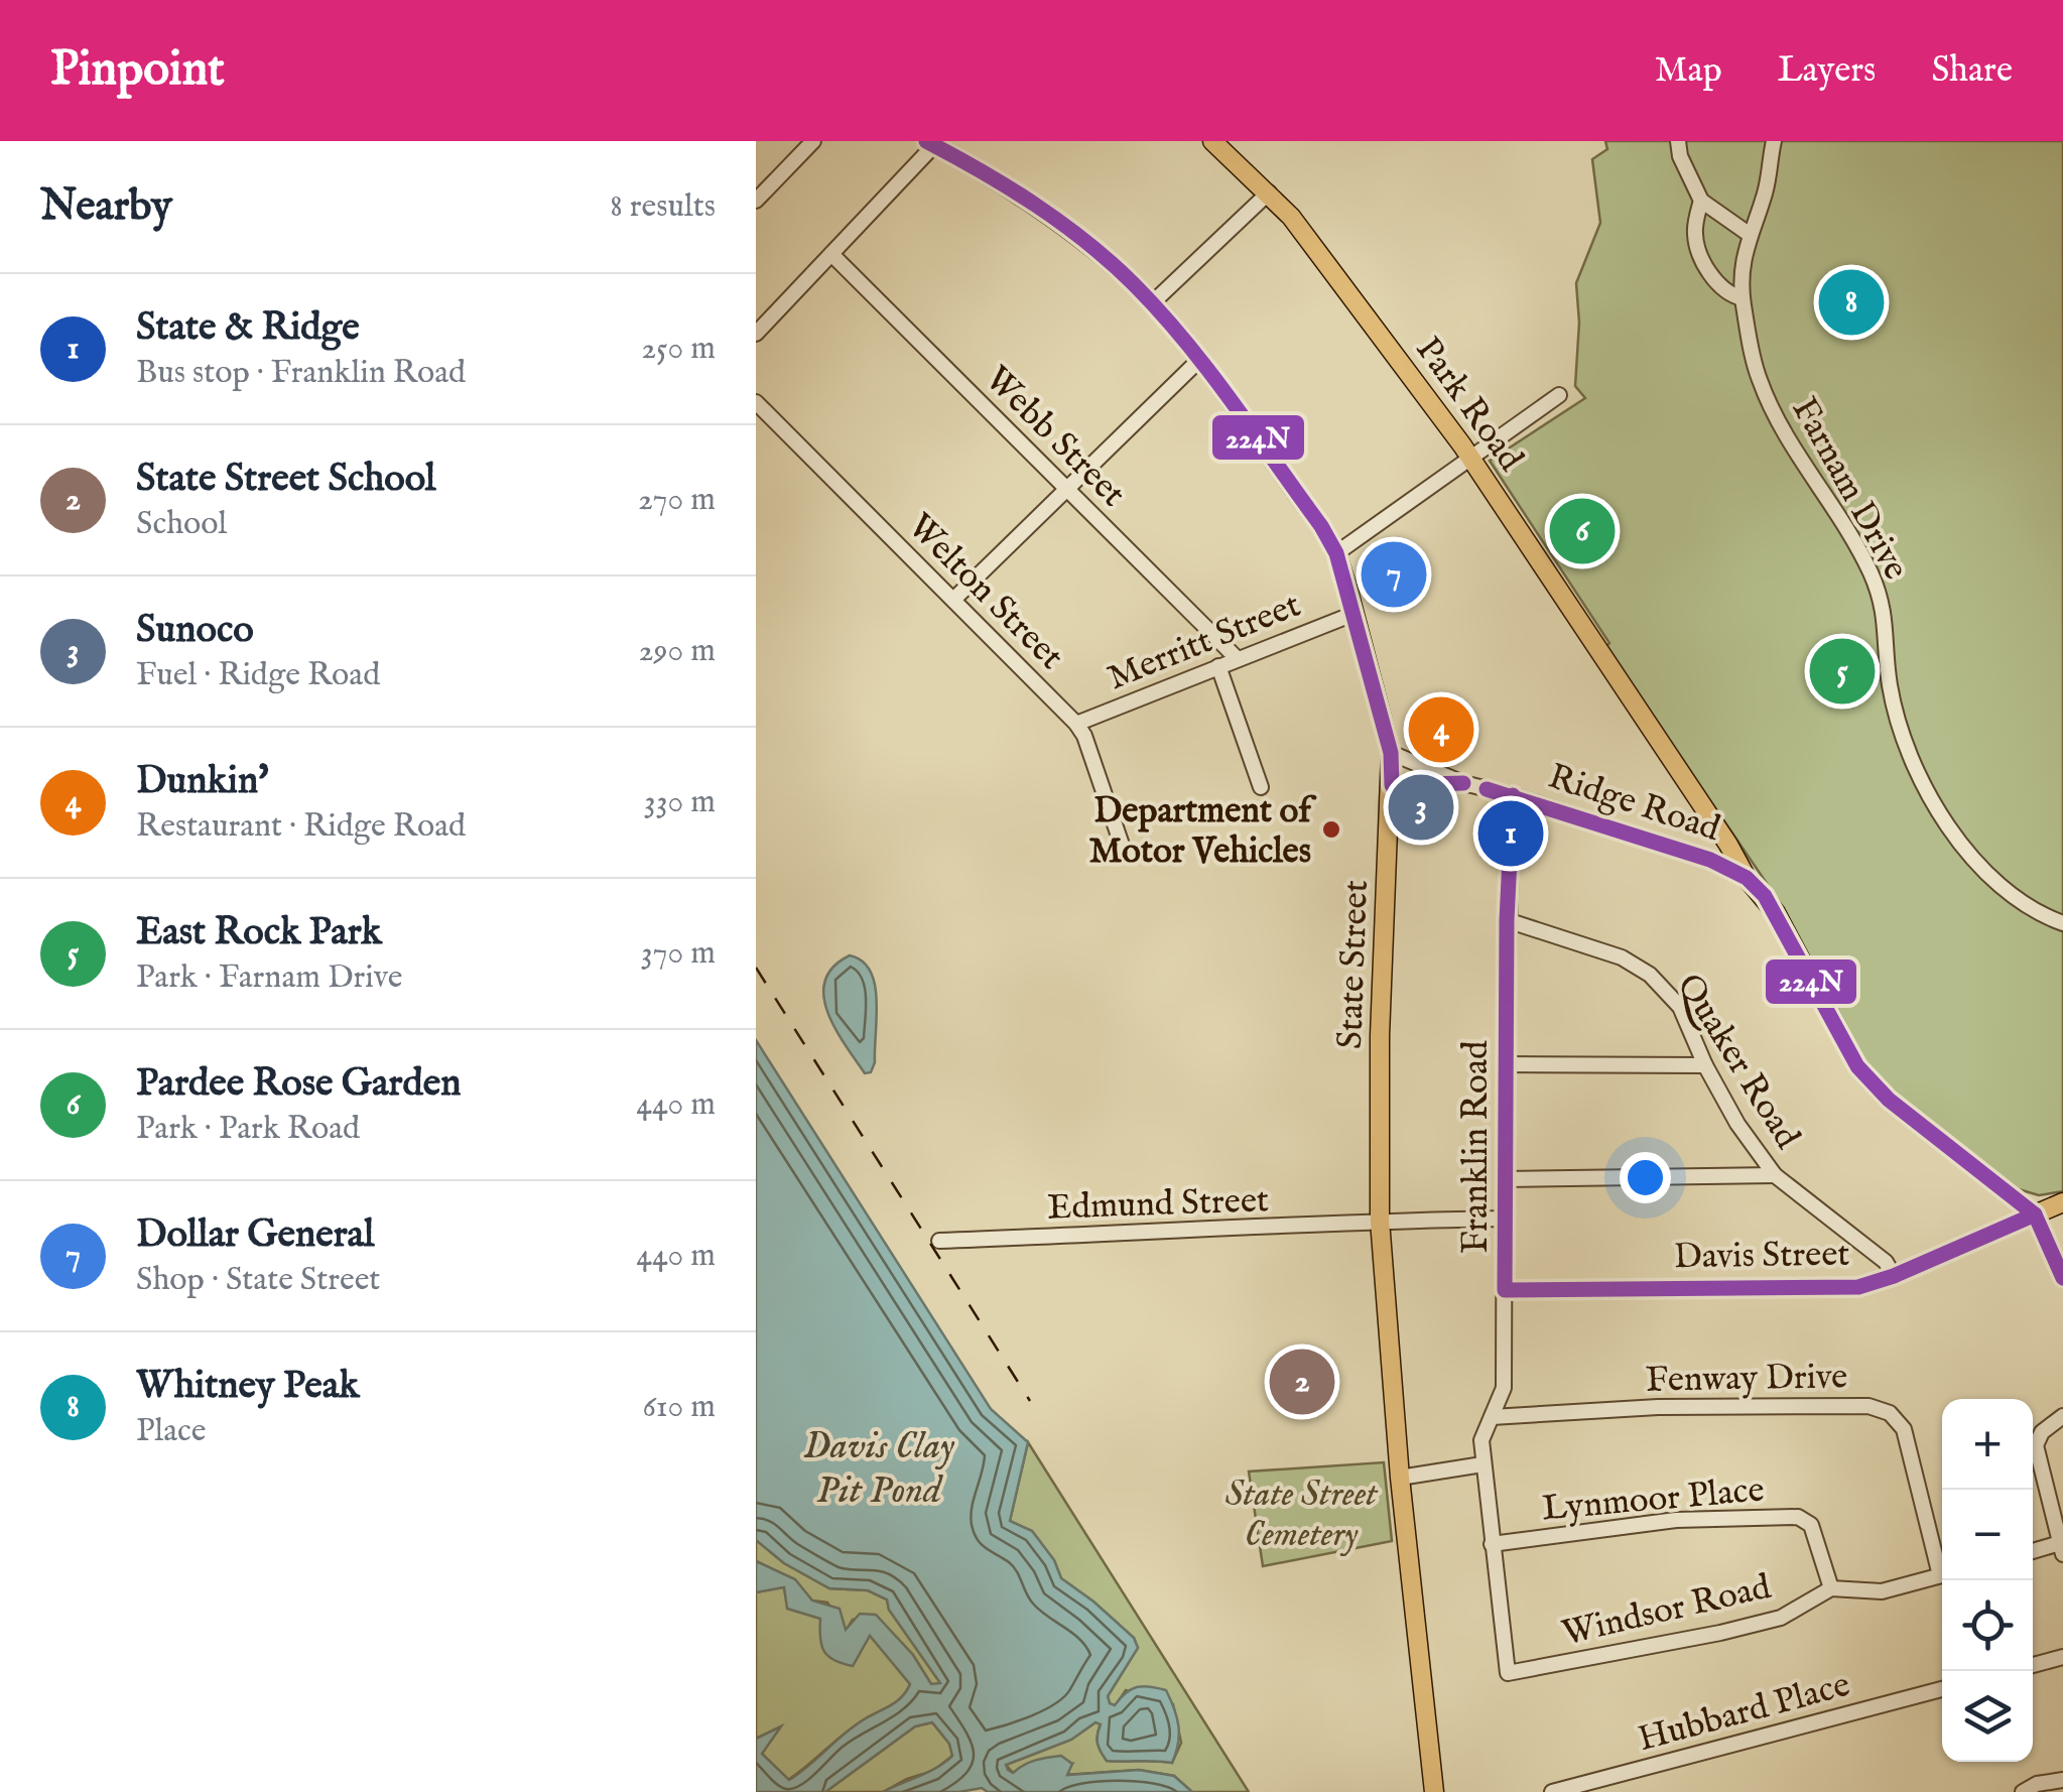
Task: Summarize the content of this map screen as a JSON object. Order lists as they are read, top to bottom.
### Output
{
  "streets": {
    "main road": [
      "Park Road",
      "Ridge Road",
      "State Street",
      "Davis Street"
    ],
    "street": [
      "Webb Street",
      "Farnam Drive",
      "Welton Street",
      "Merritt Street",
      "Quaker Road",
      "Franklin Road",
      "Edmund Street",
      "Fenway Drive",
      "Lynmoor Place",
      "Windsor Road",
      "Hubbard Place"
    ]
  },
  "crossings": [
    ["Park Road", "Ridge Road"],
    ["Webb Street", "Merritt Street"],
    ["Welton Street", "Merritt Street"],
    ["Merritt Street", "State Street"],
    ["Ridge Road", "State Street"],
    ["Ridge Road", "Franklin Road"],
    ["Ridge Road", "Davis Street"],
    ["State Street", "Edmund Street"],
    ["Quaker Road", "Franklin Road"],
    ["Quaker Road", "Davis Street"],
    ["Franklin Road", "Edmund Street"],
    ["Franklin Road", "Davis Street"],
    ["Franklin Road", "Fenway Drive"],
    ["Franklin Road", "Lynmoor Place"],
    ["Franklin Road", "Windsor Road"],
    ["Lynmoor Place", "Windsor Road"]
  ],
  "water": ["Davis Clay Pit Pond"],
  "parks": ["State Street Cemetery"],
  "places": ["Department of Motor Vehicles"],
  "lines": ["transit line 224N"],
  "page": {
    "header": "Pinpoint",
    "nav": ["Map", "Layers", "Share"],
    "heading": ["Nearby", "8 results"],
    "pins": [
      "8",
      "6",
      "7",
      "5",
      "4",
      "3",
      "1",
      "2"
    ],
    "list": [
      {
        "mark": "1",
        "name": "State & Ridge",
        "note": "Bus stop · Franklin Road",
        "value": "250 m"
      },
      {
        "mark": "2",
        "name": "State Street School",
        "note": "School",
        "value": "270 m"
      },
      {
        "mark": "3",
        "name": "Sunoco",
        "note": "Fuel · Ridge Road",
        "value": "290 m"
      },
      {
        "mark": "4",
        "name": "Dunkin'",
        "note": "Restaurant · Ridge Road",
        "value": "330 m"
      },
      {
        "mark": "5",
        "name": "East Rock Park",
        "note": "Park · Farnam Drive",
        "value": "370 m"
      },
      {
        "mark": "6",
        "name": "Pardee Rose Garden",
        "note": "Park · Park Road",
        "value": "440 m"
      },
      {
        "mark": "7",
        "name": "Dollar General",
        "note": "Shop · State Street",
        "value": "440 m"
      },
      {
        "mark": "8",
        "name": "Whitney Peak",
        "note": "Place",
        "value": "610 m"
      }
    ],
    "map_buttons": ["+", "−"]
  }
}
